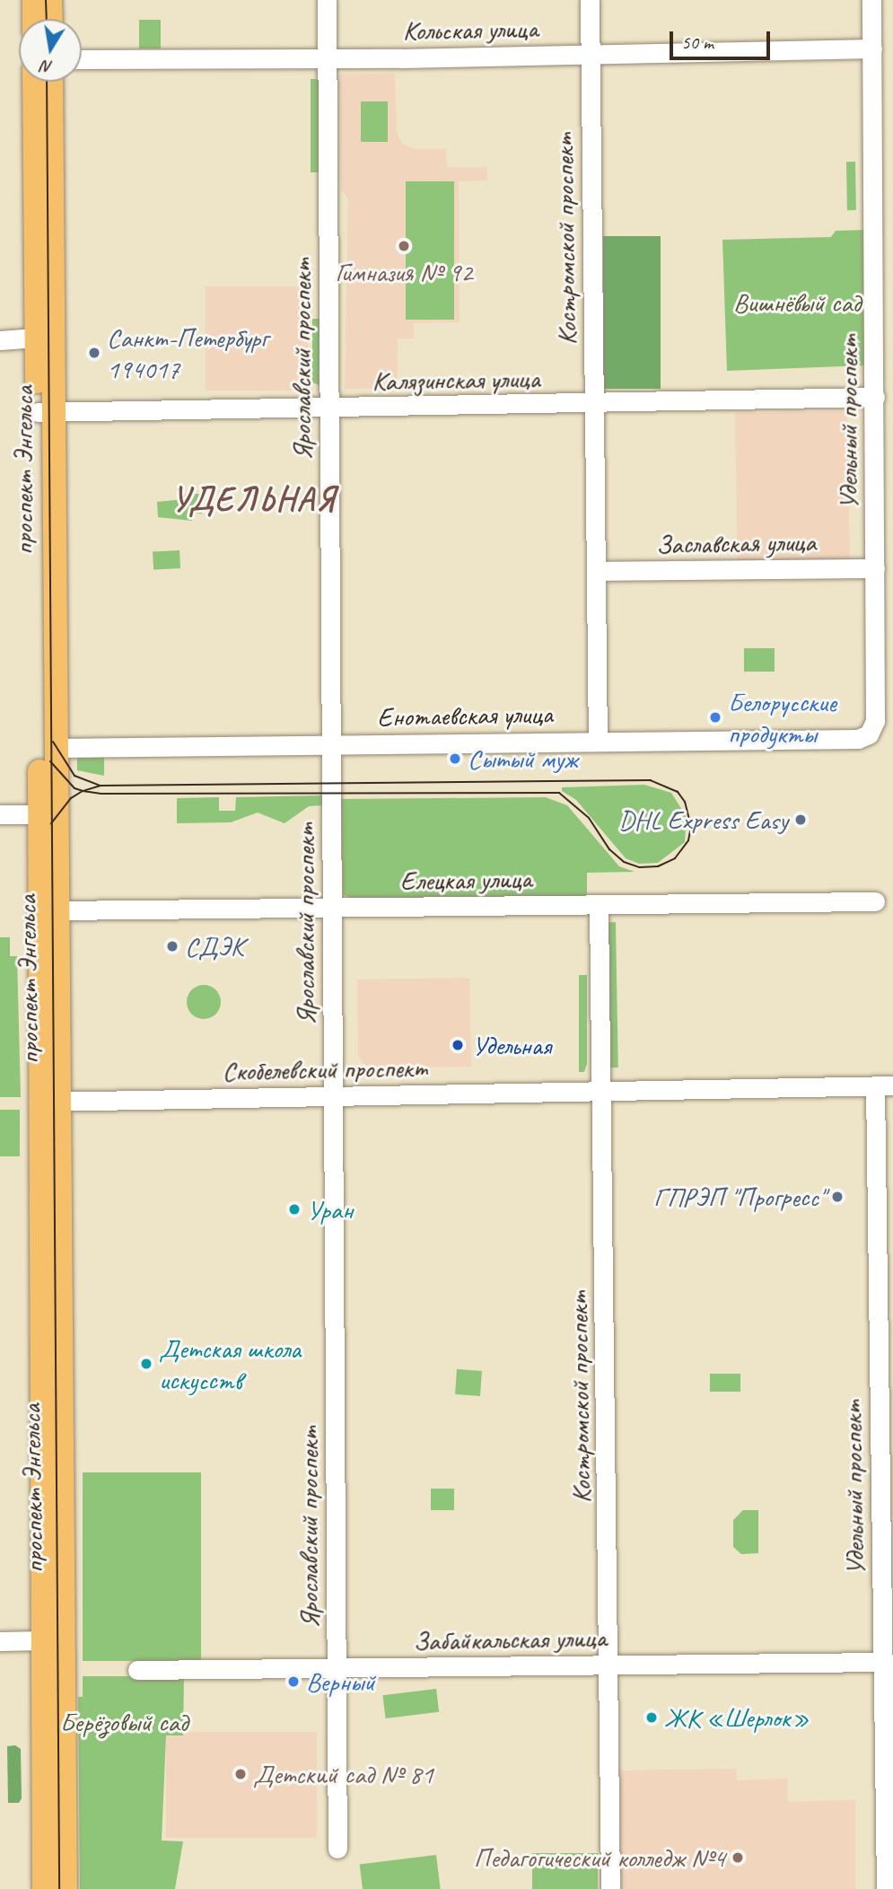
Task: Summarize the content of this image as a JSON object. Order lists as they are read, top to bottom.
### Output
{
  "streets": {
    "main road": ["проспект Энгельса"],
    "street": [
      "Кольская улица",
      "Костромской проспект",
      "Ярославский проспект",
      "Калязинская улица",
      "Удельный проспект",
      "Заславская улица",
      "Енотаевская улица",
      "Елецкая улица",
      "Скобелевский проспект",
      "Забайкальская улица"
    ]
  },
  "crossings": [
    ["Кольская улица", "Костромской проспект"],
    ["Кольская улица", "Ярославский проспект"],
    ["Кольская улица", "Удельный проспект"],
    ["Костромской проспект", "Калязинская улица"],
    ["Костромской проспект", "Заславская улица"],
    ["Костромской проспект", "Енотаевская улица"],
    ["Костромской проспект", "Елецкая улица"],
    ["Костромской проспект", "Скобелевский проспект"],
    ["Костромской проспект", "Забайкальская улица"],
    ["Ярославский проспект", "Калязинская улица"],
    ["Ярославский проспект", "Енотаевская улица"],
    ["Ярославский проспект", "Елецкая улица"],
    ["Ярославский проспект", "Скобелевский проспект"],
    ["Ярославский проспект", "Забайкальская улица"],
    ["Калязинская улица", "Удельный проспект"],
    ["Калязинская улица", "проспект Энгельса"],
    ["Удельный проспект", "Заславская улица"],
    ["Удельный проспект", "Енотаевская улица"],
    ["Удельный проспект", "Скобелевский проспект"],
    ["Удельный проспект", "Забайкальская улица"],
    ["проспект Энгельса", "Енотаевская улица"],
    ["проспект Энгельса", "Елецкая улица"],
    ["проспект Энгельса", "Скобелевский проспект"]
  ],
  "districts": ["УДЕЛЬНАЯ"],
  "parks": ["Вишнёвый сад", "Берёзовый сад"],
  "places": [
    "Гимназия № 92",
    "Санкт-Петербург 194017",
    "Белорусские продукты",
    "Сытый муж",
    "DHL Express Easy",
    "СДЭК",
    "Удельная",
    "ГПРЭП \"Прогресс\"",
    "Уран",
    "Детская школа искусств",
    "Верный",
    "ЖК «Шерлок»",
    "Детский сад № 81",
    "Педагогический колледж №4"
  ],
  "scale_bar": "50 m",
  "north": "bottom"
}
